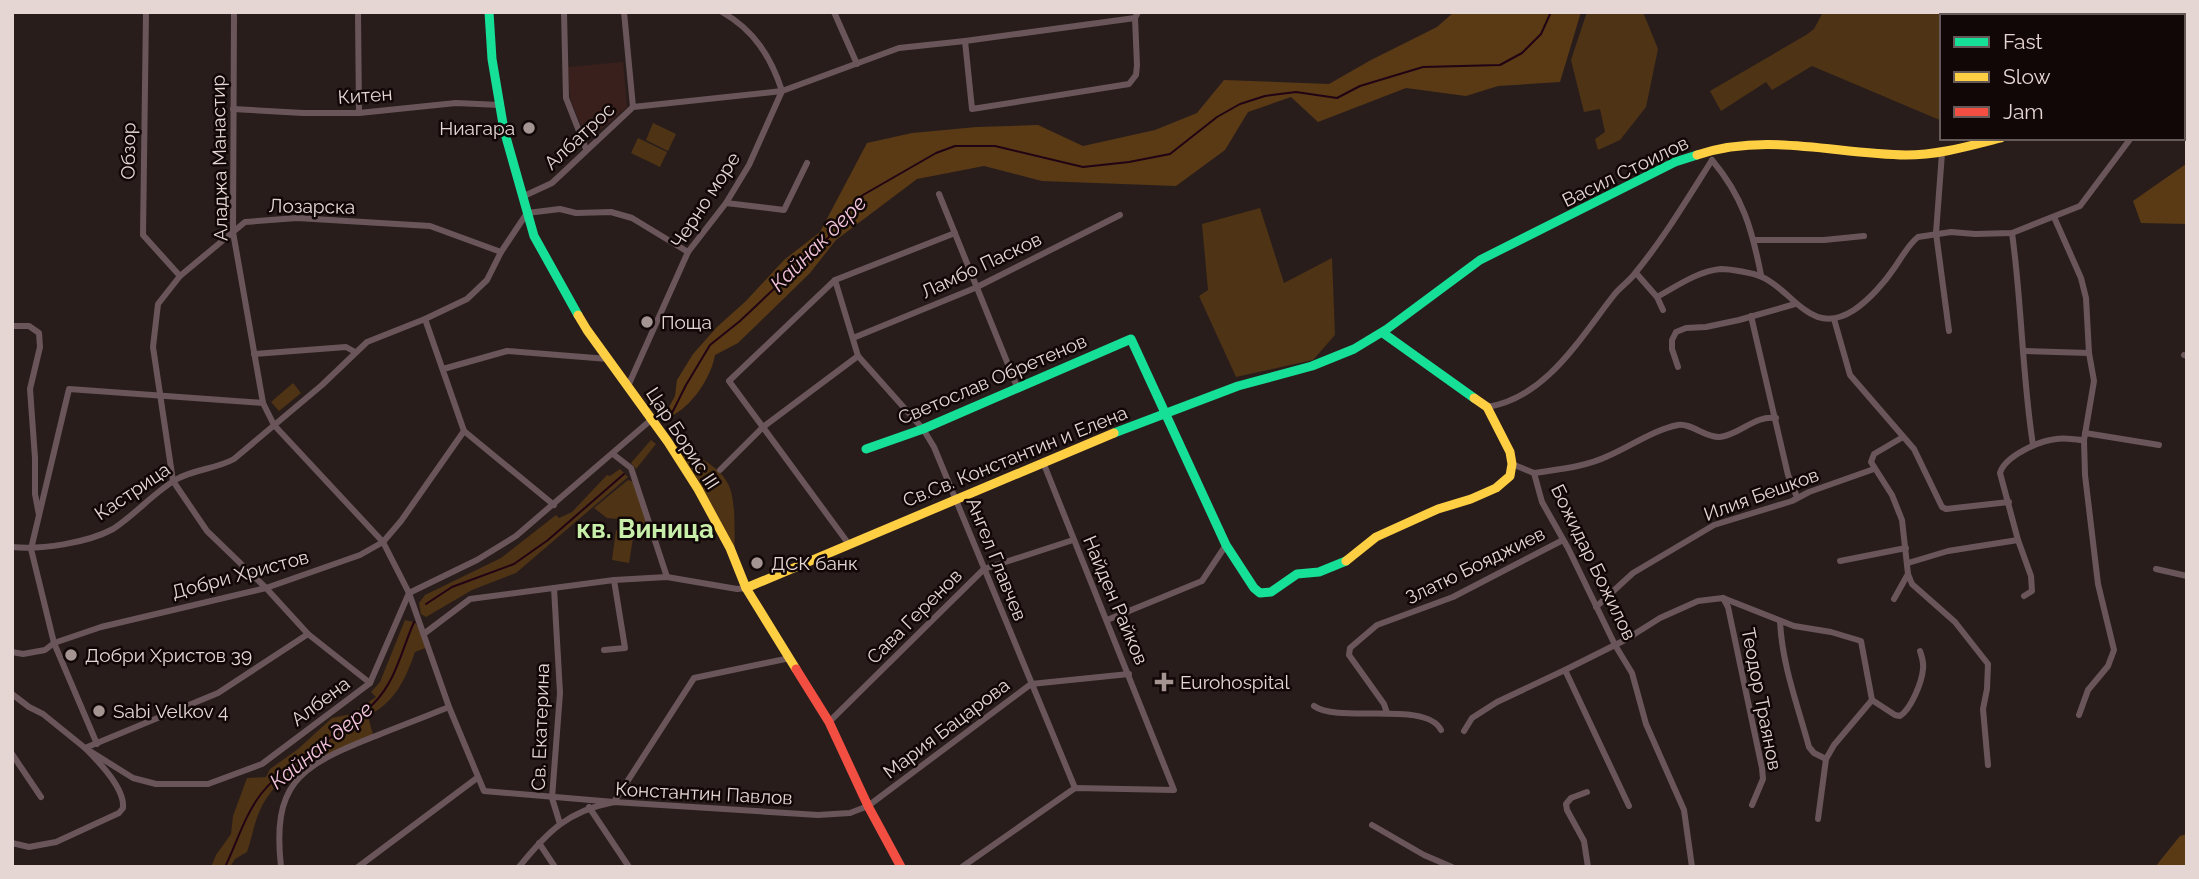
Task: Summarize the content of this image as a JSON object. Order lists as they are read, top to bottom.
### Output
{
  "streets": {
    "street": [
      "Китен",
      "Албатрос",
      "Обзор",
      "Аладжа Манастир",
      "Васил Стоилов",
      "Черно море",
      "Лозарска",
      "Ламбо Пасков",
      "Светослав Обретенов",
      "Цар Борис III",
      "Св.Св. Константин и Елена",
      "Кастрица",
      "Илия Бешков",
      "Ангел Главчев",
      "Божидар Божилов",
      "Златю Бояджиев",
      "Добри Христов",
      "Найден Райков",
      "Сава Геренов",
      "Теодор Траянов",
      "Албена",
      "Св. Екатерина",
      "Мария Бацарова",
      "Константин Павлов"
    ]
  },
  "crossings": [
    ["Китен", "Аладжа Манастир"],
    ["Китен", "Цар Борис III"],
    ["Албатрос", "Черно море"],
    ["Албатрос", "Цар Борис III"],
    ["Обзор", "Лозарска"],
    ["Аладжа Манастир", "Лозарска"],
    ["Аладжа Манастир", "Кастрица"],
    ["Аладжа Манастир", "Добри Христов"],
    ["Аладжа Манастир", "Албена"],
    ["Васил Стоилов", "Св.Св. Константин и Елена"],
    ["Черно море", "Цар Борис III"],
    ["Лозарска", "Кастрица"],
    ["Ламбо Пасков", "Ангел Главчев"],
    ["Светослав Обретенов", "Св.Св. Константин и Елена"],
    ["Светослав Обретенов", "Ангел Главчев"],
    ["Цар Борис III", "Св.Св. Константин и Елена"],
    ["Цар Борис III", "Кастрица"],
    ["Цар Борис III", "Сава Геренов"],
    ["Цар Борис III", "Мария Бацарова"],
    ["Цар Борис III", "Константин Павлов"],
    ["Св.Св. Константин и Елена", "Ангел Главчев"],
    ["Св.Св. Константин и Елена", "Найден Райков"],
    ["Илия Бешков", "Божидар Божилов"],
    ["Ангел Главчев", "Найден Райков"],
    ["Ангел Главчев", "Сава Геренов"],
    ["Ангел Главчев", "Мария Бацарова"],
    ["Божидар Божилов", "Златю Бояджиев"],
    ["Найден Райков", "Сава Геренов"],
    ["Найден Райков", "Мария Бацарова"],
    ["Св. Екатерина", "Константин Павлов"],
    ["Мария Бацарова", "Константин Павлов"]
  ],
  "districts": ["кв. Виница"],
  "water": ["Кайнак дере"],
  "places": {
    "other": [
      "Ниагара",
      "Поща",
      "ДСК банк",
      "Добри Христов 39",
      "Sabi Velkov 4"
    ],
    "health": ["Eurohospital"]
  },
  "legend": ["Fast", "Slow", "Jam"]
}
